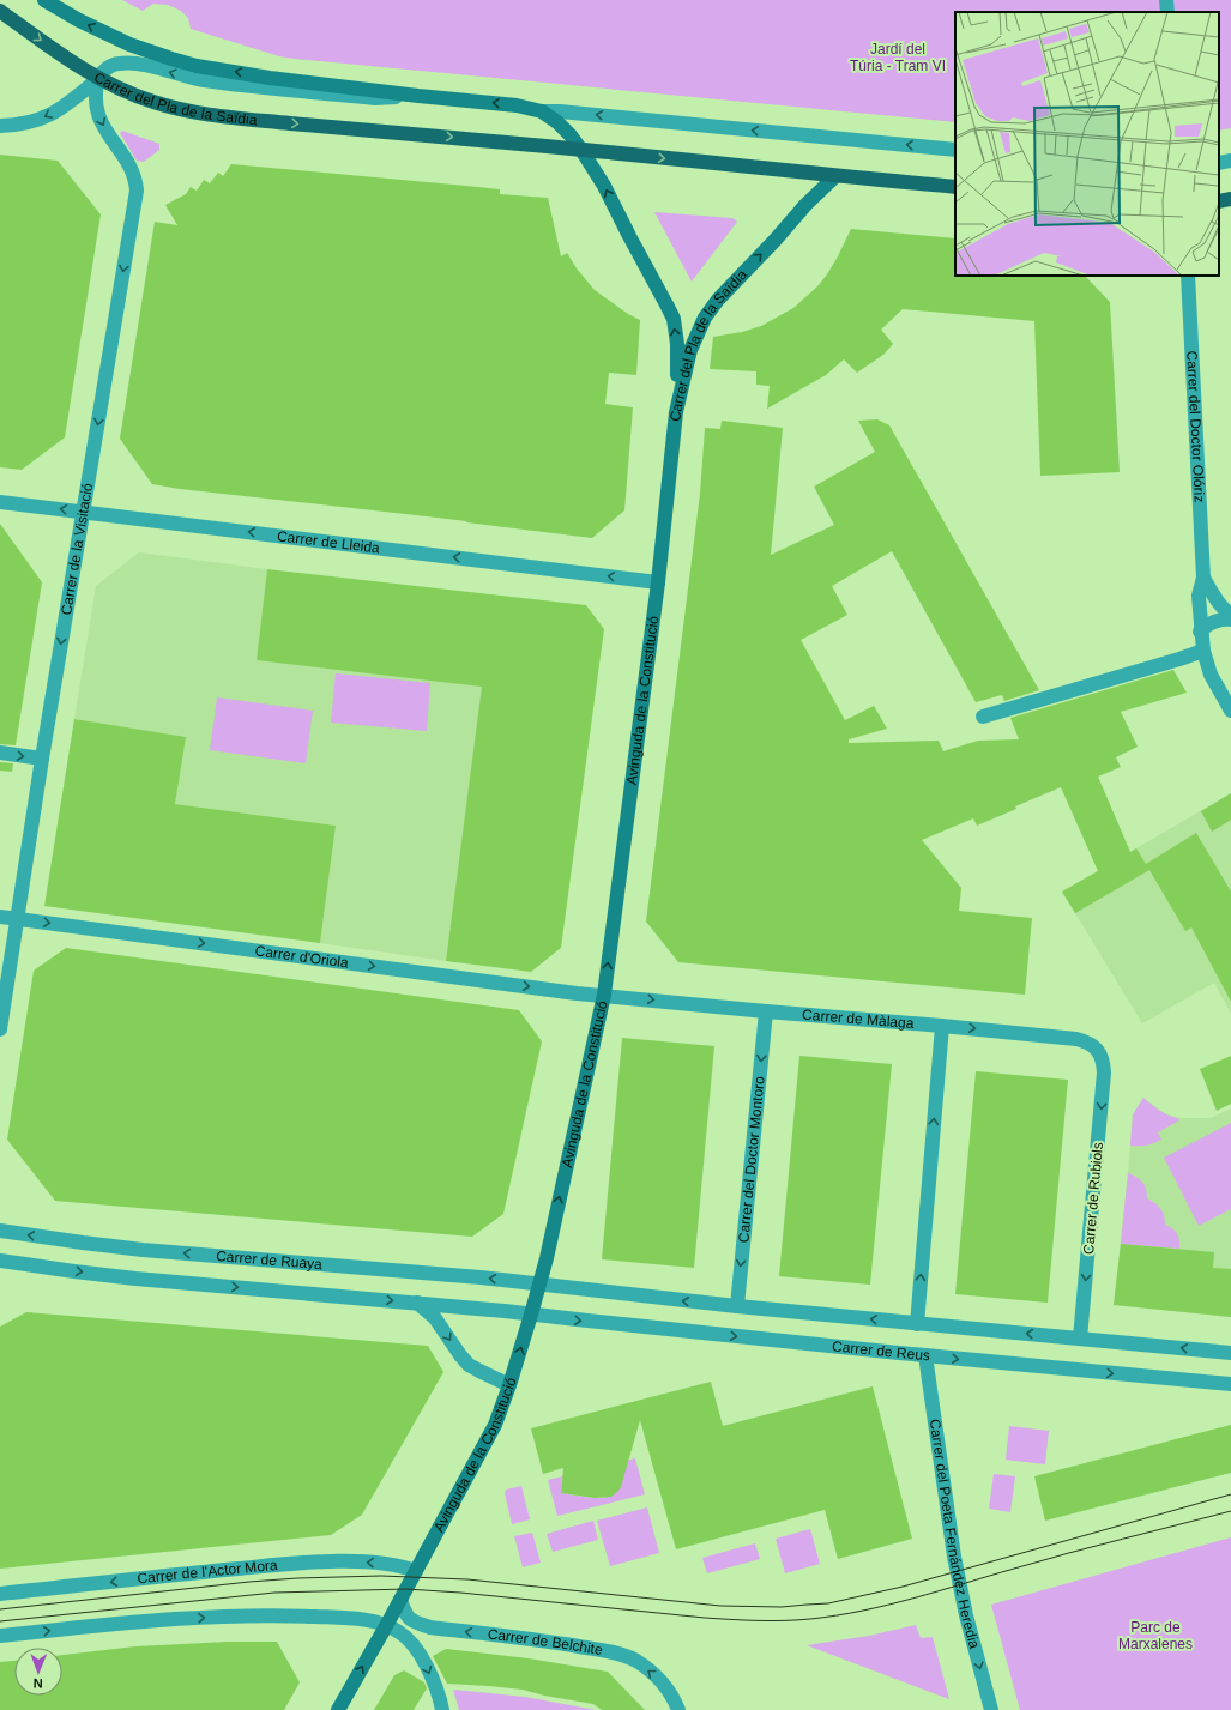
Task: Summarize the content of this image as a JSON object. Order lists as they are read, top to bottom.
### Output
{
  "streets": {
    "main road": ["Carrer del Pla de la Saïdia", "Avinguda de la Constitució"],
    "street": [
      "Carrer del Doctor Olóriz",
      "Carrer de Lleida",
      "Carrer de la Visitació",
      "Carrer d'Oriola",
      "Carrer de Màlaga",
      "Carrer del Doctor Montoro",
      "Carrer de Rubiols",
      "Carrer de Ruaya",
      "Carrer de Reus",
      "Carrer del Poeta Fernández Heredia",
      "Carrer de l'Actor Mora",
      "Carrer de Belchite"
    ]
  },
  "crossings": [
    ["Carrer del Pla de la Saïdia", "Carrer de la Visitació"],
    ["Carrer del Pla de la Saïdia", "Avinguda de la Constitució"],
    ["Carrer de Lleida", "Carrer de la Visitació"],
    ["Carrer de Lleida", "Avinguda de la Constitució"],
    ["Carrer de la Visitació", "Carrer d'Oriola"],
    ["Avinguda de la Constitució", "Carrer d'Oriola"],
    ["Avinguda de la Constitució", "Carrer de Màlaga"],
    ["Avinguda de la Constitució", "Carrer de Ruaya"],
    ["Avinguda de la Constitució", "Carrer de Reus"],
    ["Avinguda de la Constitució", "Carrer de l'Actor Mora"],
    ["Avinguda de la Constitució", "Carrer de Belchite"],
    ["Carrer d'Oriola", "Carrer de Màlaga"],
    ["Carrer de Màlaga", "Carrer del Doctor Montoro"],
    ["Carrer de Màlaga", "Carrer de Rubiols"],
    ["Carrer de Ruaya", "Carrer de Reus"],
    ["Carrer de Reus", "Carrer del Poeta Fernández Heredia"]
  ],
  "one_way": [
    "Carrer de Lleida",
    "Carrer de la Visitació",
    "Avinguda de la Constitució",
    "Carrer d'Oriola",
    "Carrer de Màlaga",
    "Carrer del Doctor Montoro",
    "Carrer de Rubiols",
    "Carrer del Poeta Fernández Heredia",
    "Carrer de Belchite"
  ],
  "parks": ["Jardí del Túria - Tram VI", "Parc de Marxalenes"],
  "north": "bottom"
}
